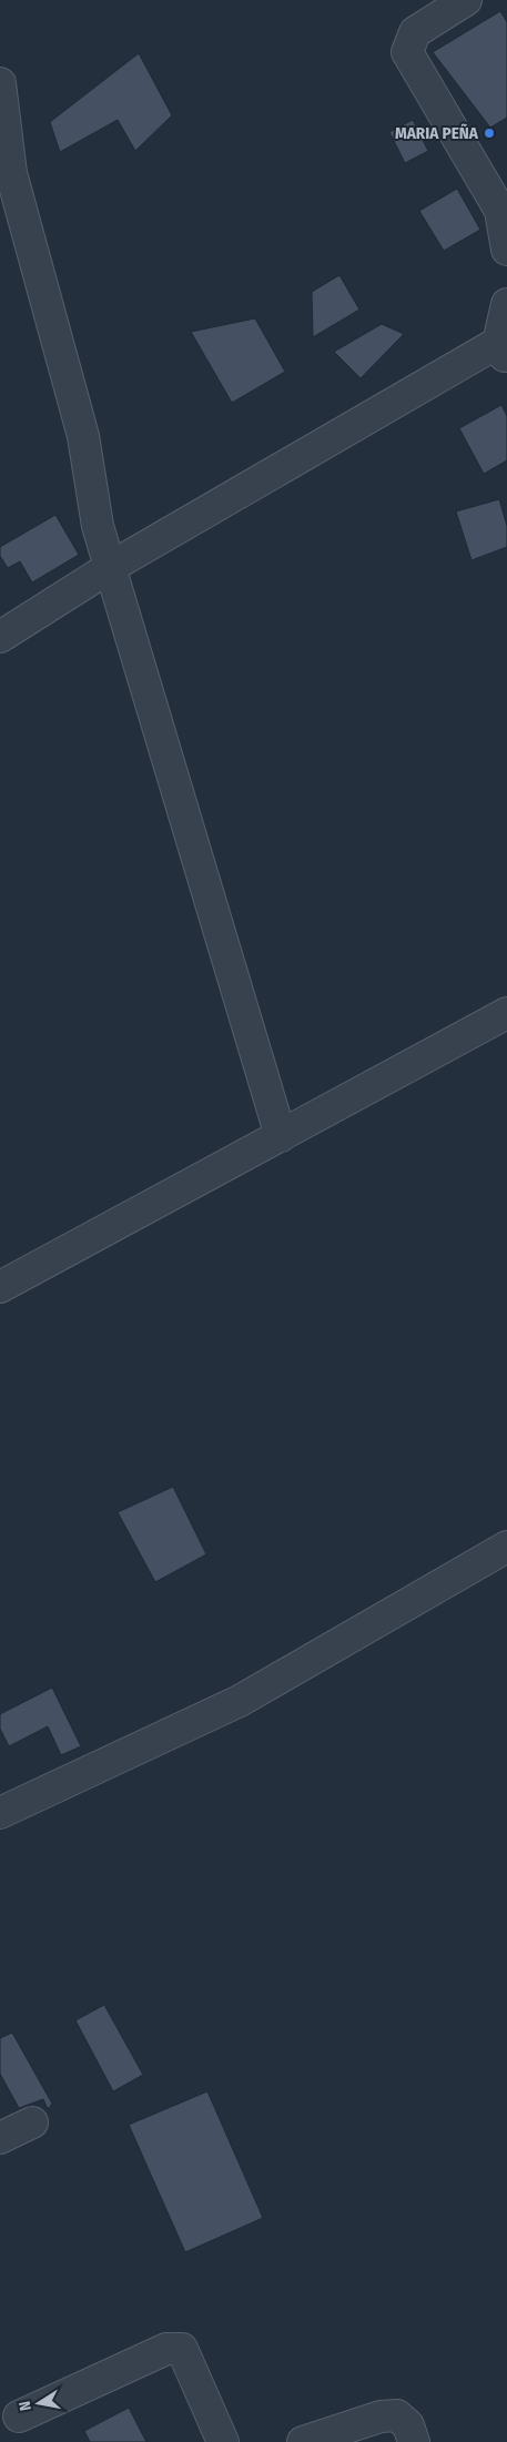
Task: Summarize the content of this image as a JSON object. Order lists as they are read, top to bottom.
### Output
{
  "places": ["MARIA PEÑA"],
  "north": "left"
}
